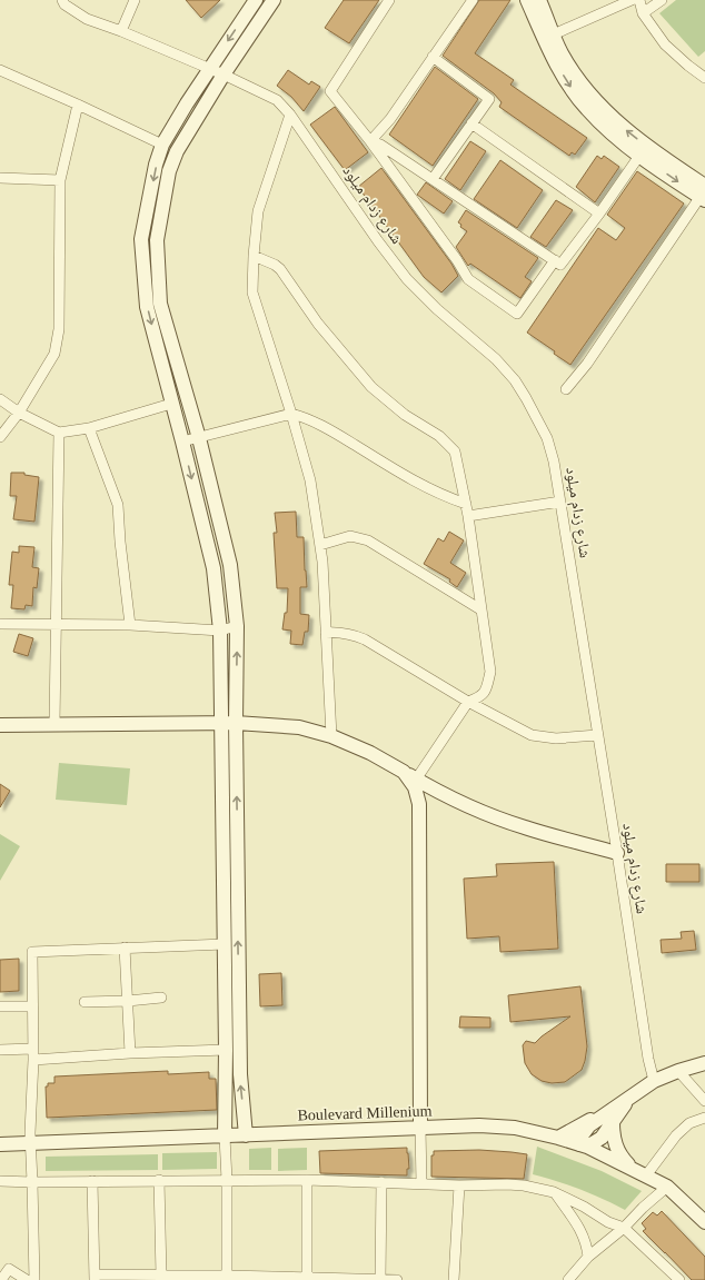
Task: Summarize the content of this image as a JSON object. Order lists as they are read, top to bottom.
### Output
{
  "streets": {
    "main road": ["Boulevard Millenium"],
    "street": ["شارع زدام ميلود"]
  }
}
